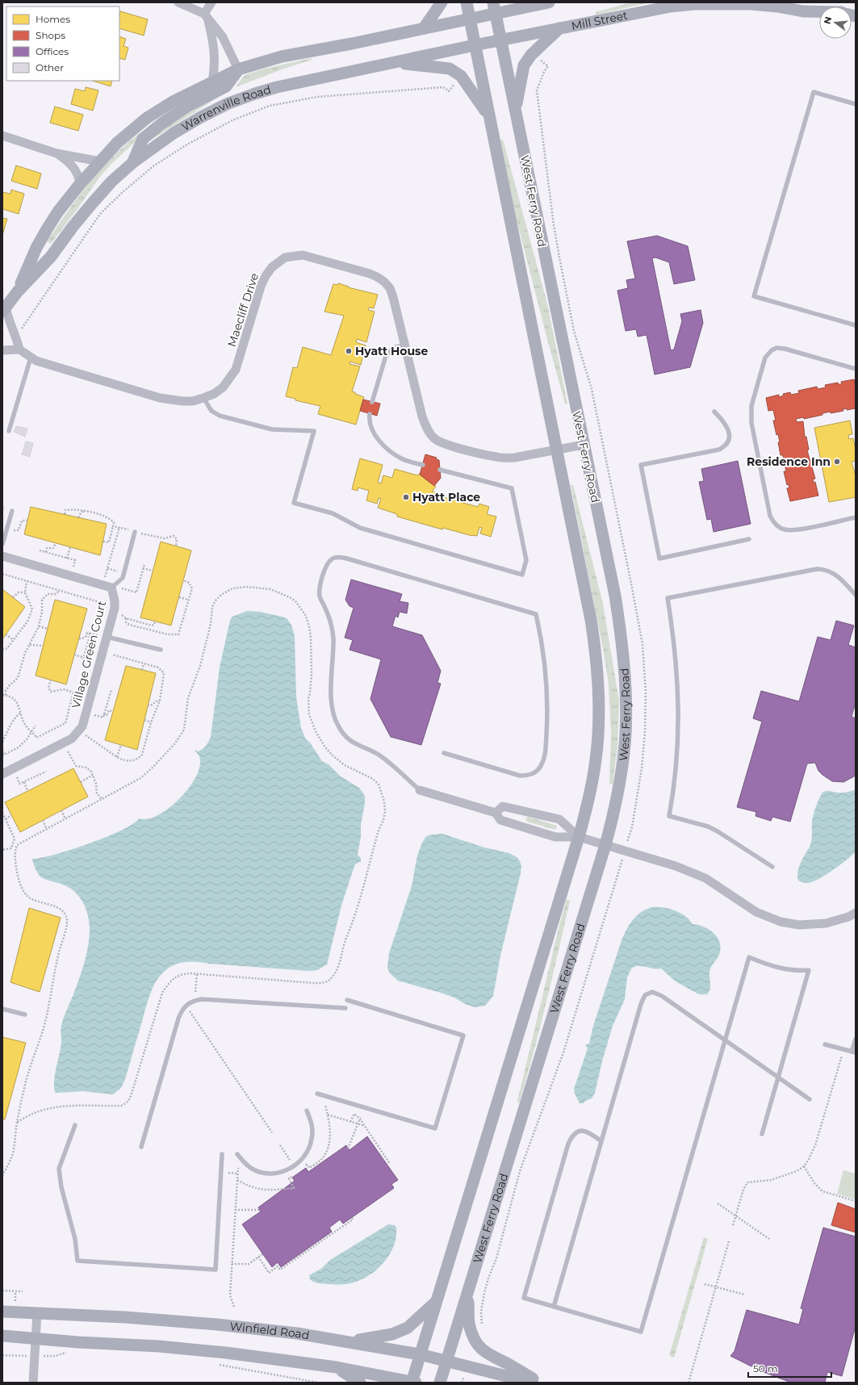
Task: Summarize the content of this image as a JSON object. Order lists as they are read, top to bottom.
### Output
{
  "streets": {
    "main road": [
      "Mill Street",
      "Warrenville Road",
      "West Ferry Road",
      "Winfield Road"
    ],
    "street": ["Maecliff Drive", "Village Green Court"]
  },
  "crossings": [
    ["Mill Street", "Warrenville Road"],
    ["Mill Street", "West Ferry Road"],
    ["West Ferry Road", "Maecliff Drive"],
    ["West Ferry Road", "Winfield Road"]
  ],
  "places": ["Hyatt House", "Residence Inn", "Hyatt Place"],
  "legend": [
    "Homes",
    "Shops",
    "Offices",
    "Other"
  ],
  "scale_bar": "50 m",
  "north": "left"
}
